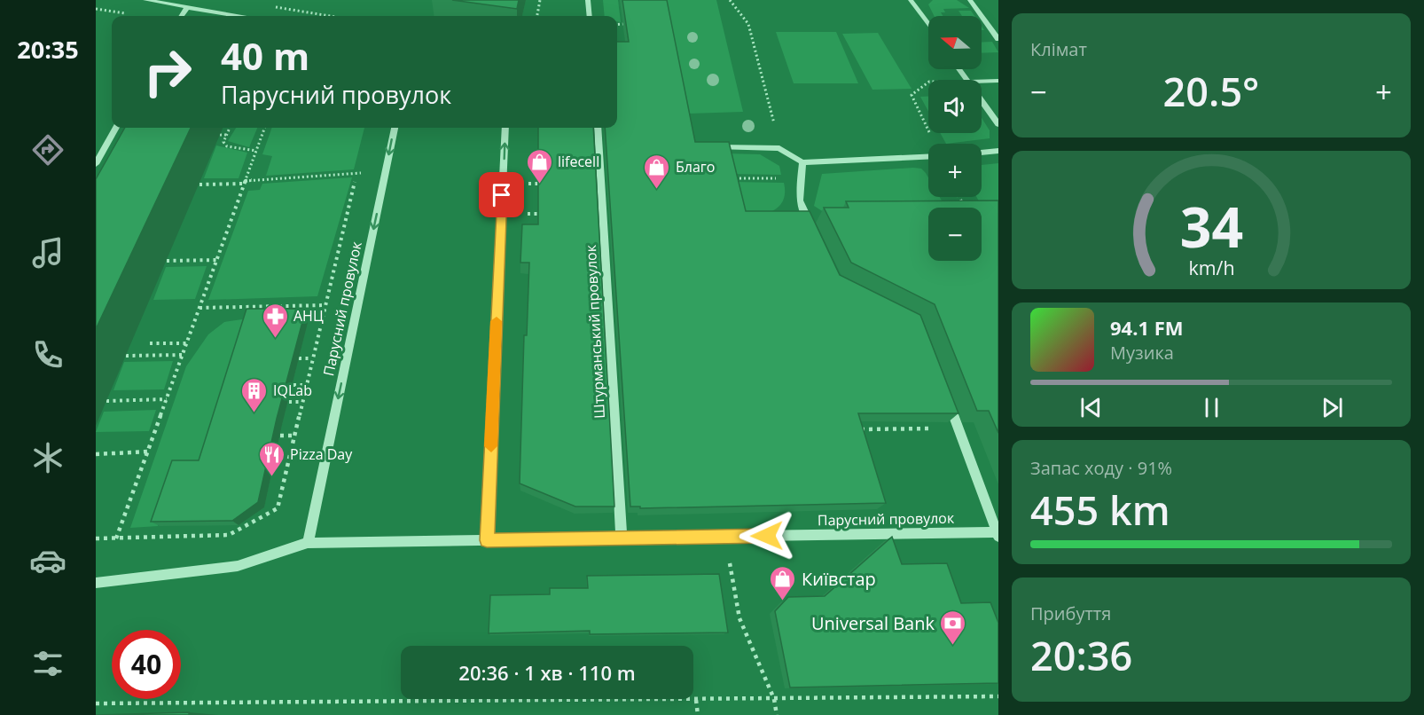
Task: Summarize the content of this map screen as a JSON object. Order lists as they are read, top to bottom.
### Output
{
  "streets": {
    "street": ["Парусний провулок", "Штурманський провулок"]
  },
  "crossings": [
    ["Парусний провулок", "Штурманський провулок"]
  ],
  "one_way": ["Парусний провулок"],
  "places": {
    "shop": ["lifecell", "Благо", "Київстар"],
    "pharmacy": ["АНЦ"],
    "building": ["IQLab"],
    "restaurant": ["Pizza Day"],
    "bank": ["Universal Bank"]
  },
  "north": "left",
  "page": {
    "tabs": "20:35",
    "tile": [
      "Клімат",
      ["Запас ходу · 91%", "455 km"],
      ["Прибуття", "20:36"]
    ],
    "map_buttons": ["+", "−"],
    "turn": ["40 m", "Парусний провулок"],
    "heat": ["−", "20.5°", "+"],
    "song": ["94.1 FM", "Музика"],
    "limit": "40",
    "trip": "20:36 · 1 хв · 110 m",
    "gauge": ["34", "km/h"]
  }
}
